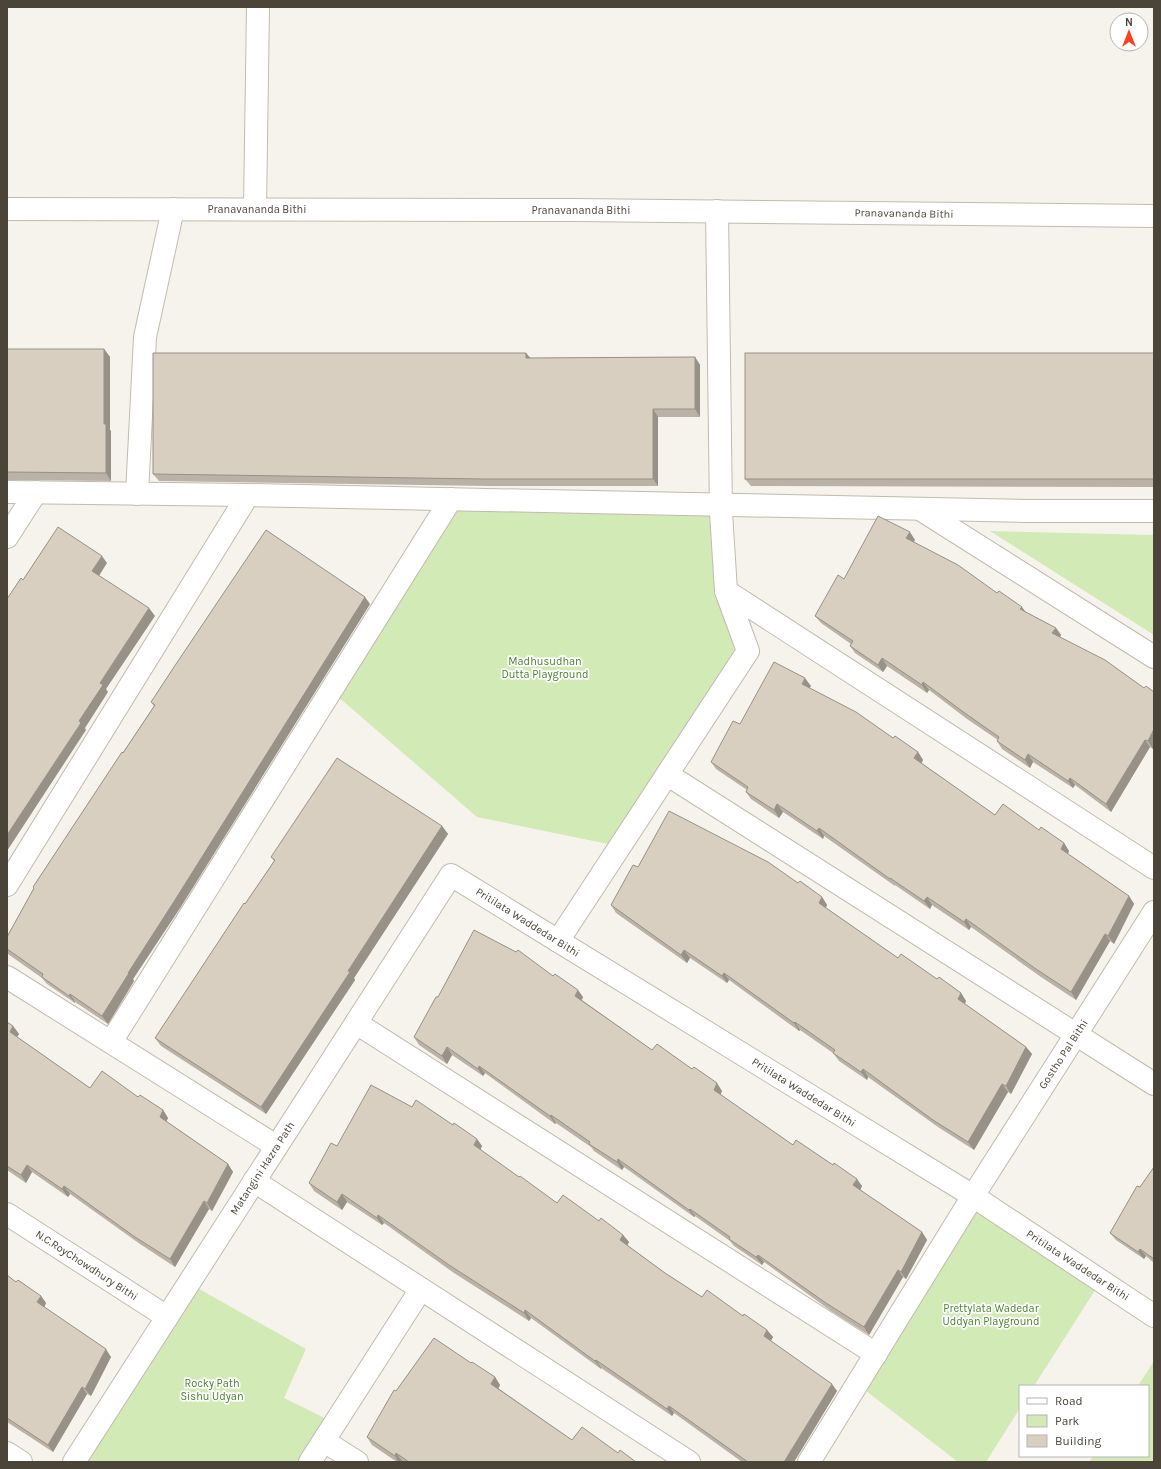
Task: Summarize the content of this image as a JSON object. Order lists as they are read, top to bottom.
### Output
{
  "streets": {
    "street": [
      "Pranavananda Bithi",
      "Pritilata Waddedar Bithi",
      "Gostho Pal Bithi",
      "Matangini Hazra Path",
      "N.C.RoyChowdhury Bithi"
    ]
  },
  "crossings": [
    ["Pritilata Waddedar Bithi", "Gostho Pal Bithi"],
    ["Pritilata Waddedar Bithi", "Matangini Hazra Path"],
    ["Matangini Hazra Path", "N.C.RoyChowdhury Bithi"]
  ],
  "parks": ["Madhusudhan Dutta Playground", "Prettylata Wadedar Uddyan Playground", "Rocky Path Sishu Udyan"],
  "legend": ["Road", "Park", "Building"],
  "north": "top"
}
